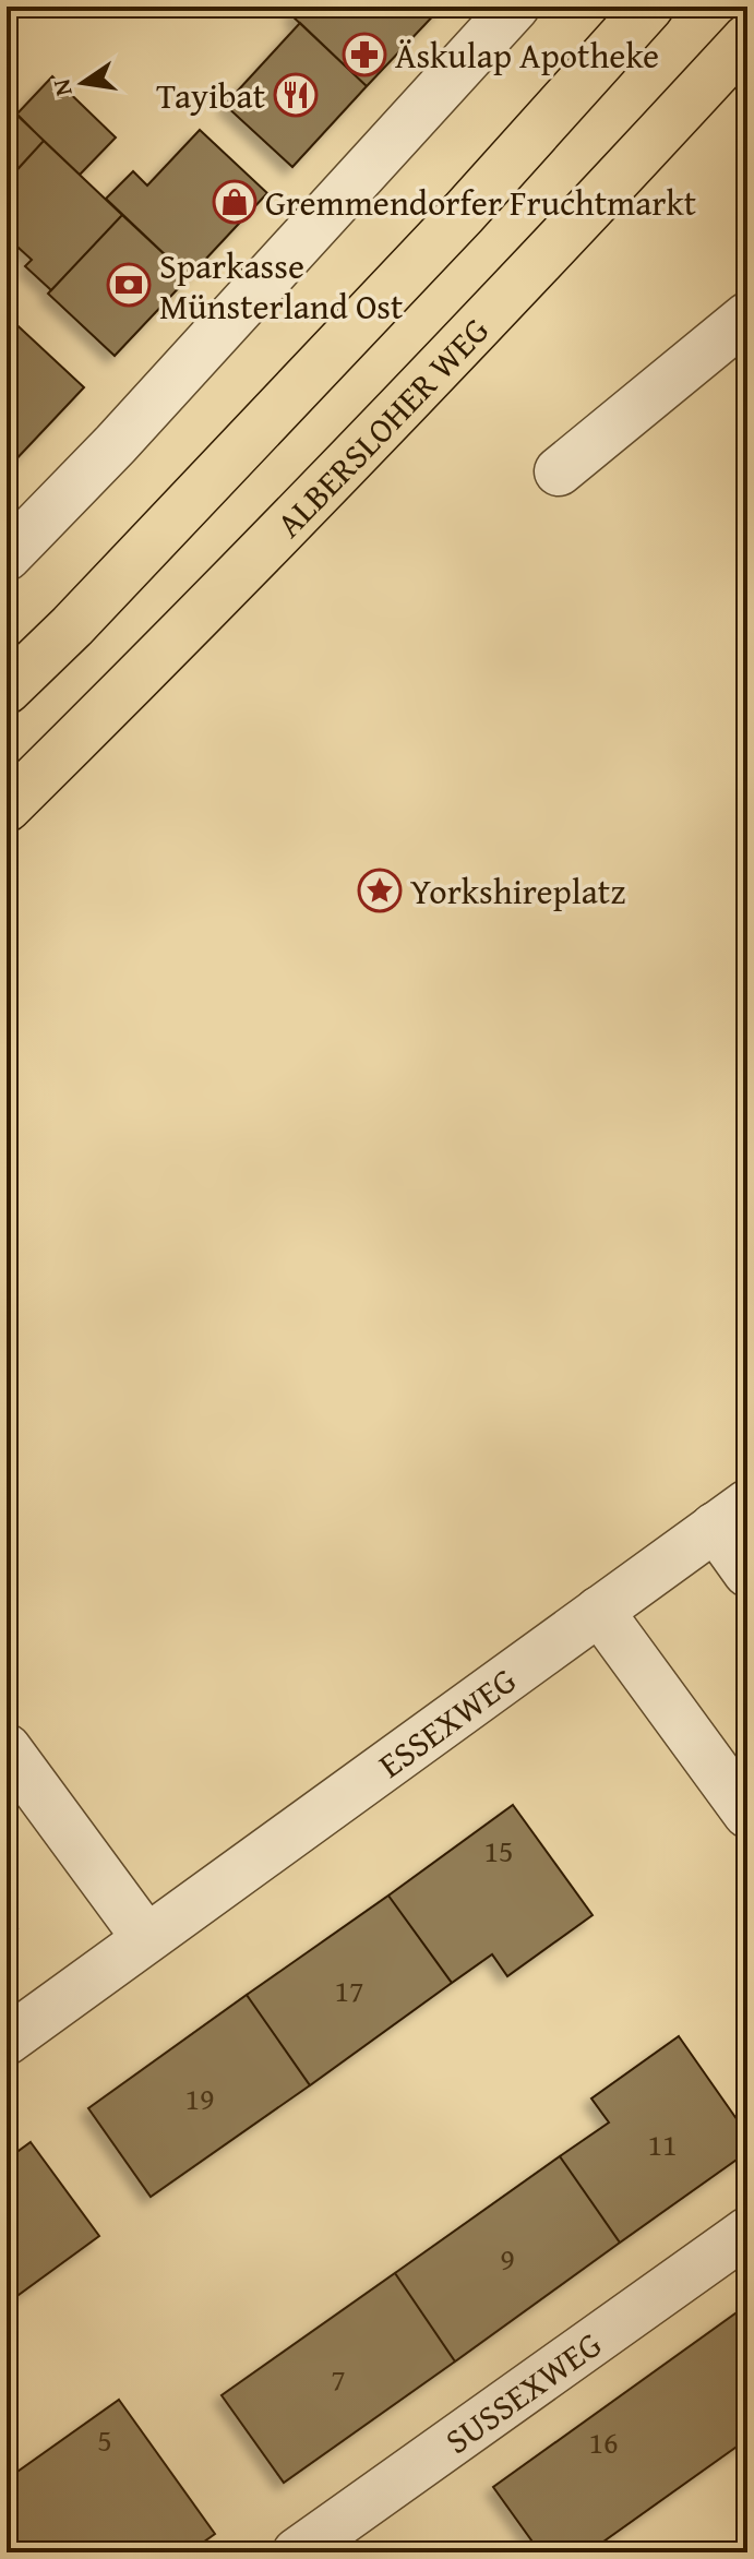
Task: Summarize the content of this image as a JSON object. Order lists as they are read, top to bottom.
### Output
{
  "streets": {
    "main road": ["ALBERSLOHER WEG"],
    "street": ["ESSEXWEG", "SUSSEXWEG"]
  },
  "places": {
    "pharmacy": ["Äskulap Apotheke"],
    "restaurant": ["Tayibat"],
    "shop": ["Gremmendorfer Fruchtmarkt"],
    "bank": ["Sparkasse Münsterland Ost"],
    "place": ["Yorkshireplatz"]
  },
  "house_numbers": [
    "15",
    "17",
    "19",
    "11",
    "9",
    "7",
    "5",
    "16"
  ],
  "north": "left"
}
